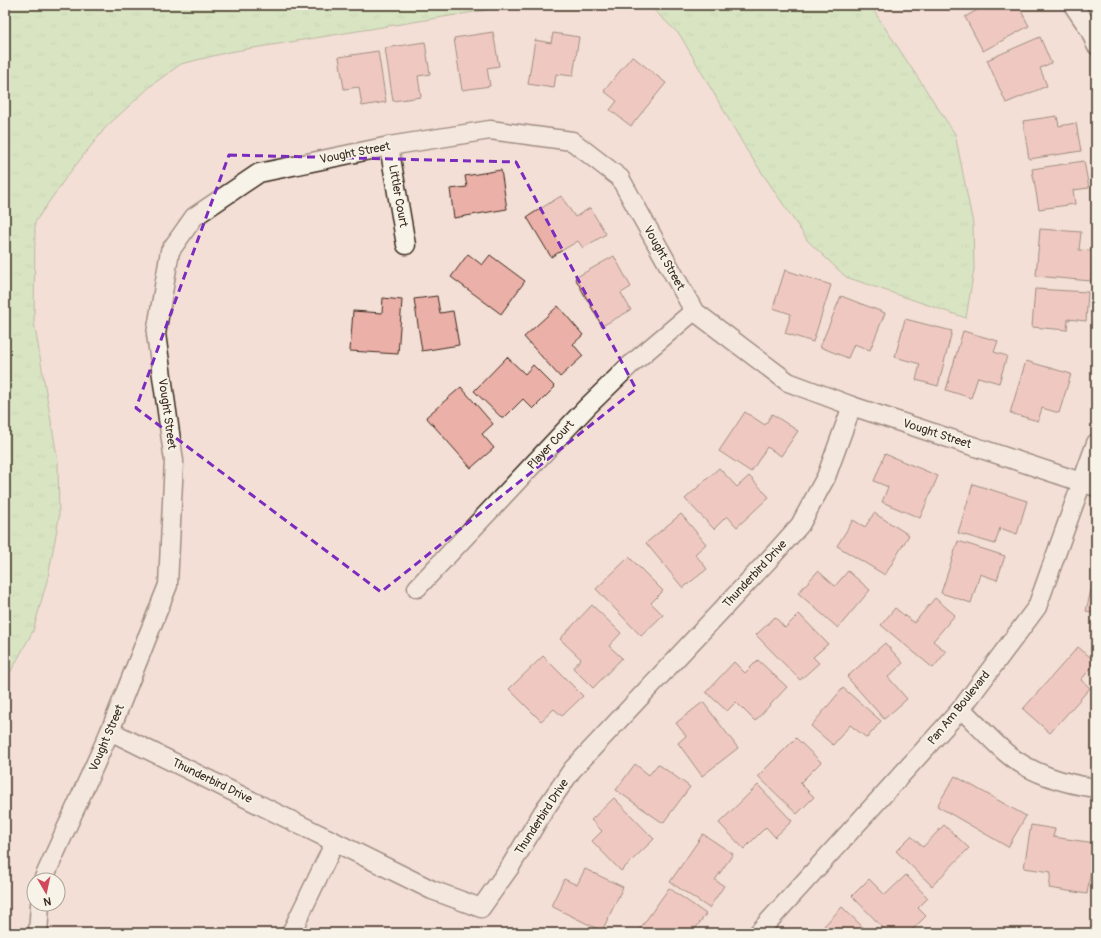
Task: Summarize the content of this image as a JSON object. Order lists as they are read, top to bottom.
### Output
{
  "streets": {
    "street": [
      "Vought Street",
      "Littler Court",
      "Player Court",
      "Thunderbird Drive",
      "Pan Am Boulevard"
    ]
  },
  "crossings": [
    ["Vought Street", "Littler Court"],
    ["Vought Street", "Player Court"],
    ["Vought Street", "Thunderbird Drive"],
    ["Vought Street", "Pan Am Boulevard"]
  ],
  "north": "bottom"
}
